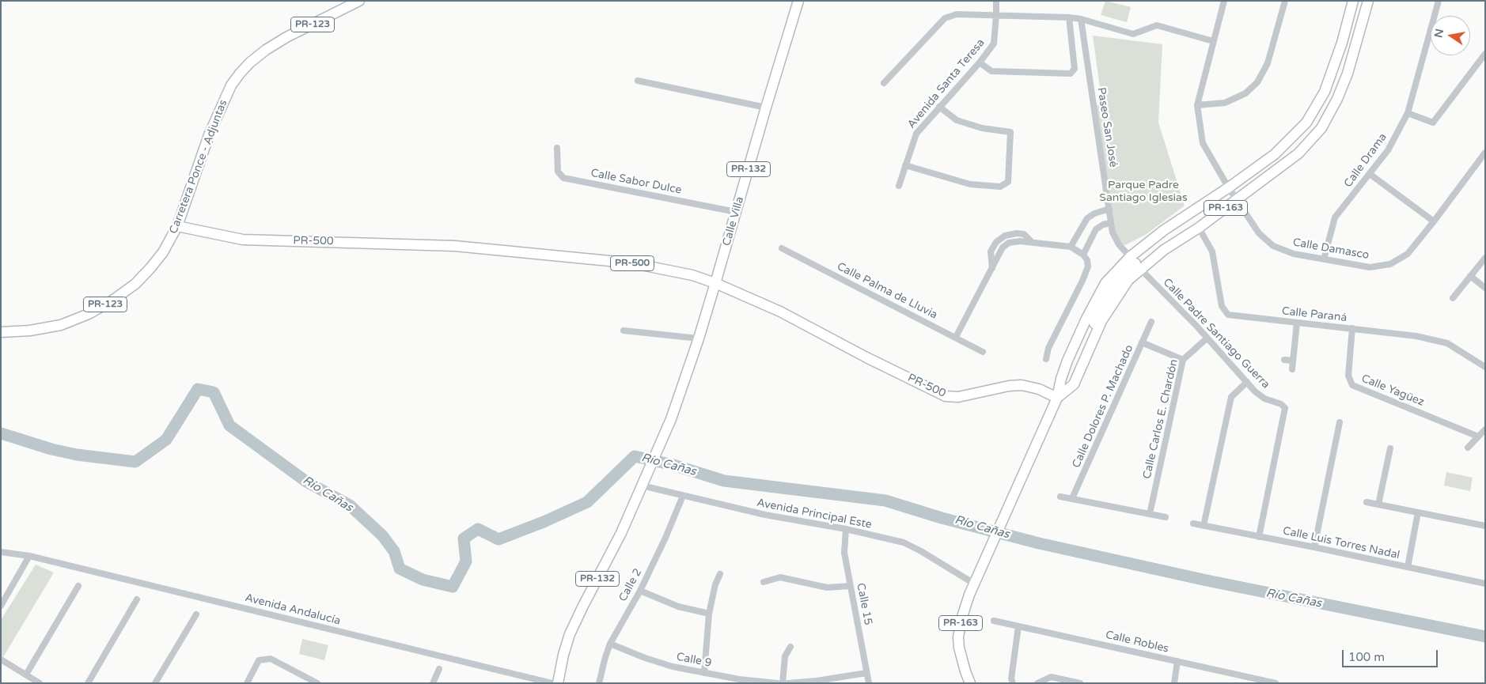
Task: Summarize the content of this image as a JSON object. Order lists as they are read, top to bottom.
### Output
{
  "streets": {
    "main road": [
      "PR-123",
      "Carretera Ponce - Adjuntas",
      "PR-132",
      "PR-163",
      "Calle Villa",
      "PR-500"
    ],
    "street": [
      "Avenida Santa Teresa",
      "Paseo San José",
      "Calle Drama",
      "Calle Sabor Dulce",
      "Calle Damasco",
      "Calle Palma de Lluvia",
      "Calle Paraná",
      "Calle Padre Santiago Guerra",
      "Calle Yagüez",
      "Calle Dolores P. Machado",
      "Calle Carlos E. Chardón",
      "Avenida Principal Este",
      "Calle Luis Torres Nadal",
      "Calle 2",
      "Calle 15",
      "Avenida Andalucía",
      "Calle Robles",
      "Calle 9"
    ]
  },
  "crossings": [
    ["Paseo San José", "PR-163"],
    ["Paseo San José", "Calle Padre Santiago Guerra"],
    ["Calle Drama", "Calle Damasco"],
    ["Carretera Ponce - Adjuntas", "PR-500"],
    ["PR-132", "Calle Villa"],
    ["PR-132", "Avenida Principal Este"],
    ["Calle Sabor Dulce", "Calle Villa"],
    ["PR-163", "PR-500"],
    ["PR-163", "Calle Damasco"],
    ["PR-163", "Calle Paraná"],
    ["PR-163", "Calle Padre Santiago Guerra"],
    ["PR-163", "Avenida Principal Este"],
    ["Calle Villa", "PR-500"],
    ["Calle Villa", "Avenida Principal Este"],
    ["Calle Paraná", "Calle Yagüez"],
    ["Calle Padre Santiago Guerra", "Calle Carlos E. Chardón"],
    ["Calle Padre Santiago Guerra", "Calle Luis Torres Nadal"],
    ["Avenida Principal Este", "Calle 2"],
    ["Avenida Principal Este", "Calle 15"],
    ["Calle 2", "Calle 9"]
  ],
  "water": ["Río Cañas"],
  "parks": ["Parque Padre Santiago Iglesias"],
  "scale_bar": "100 m",
  "north": "left"
}
